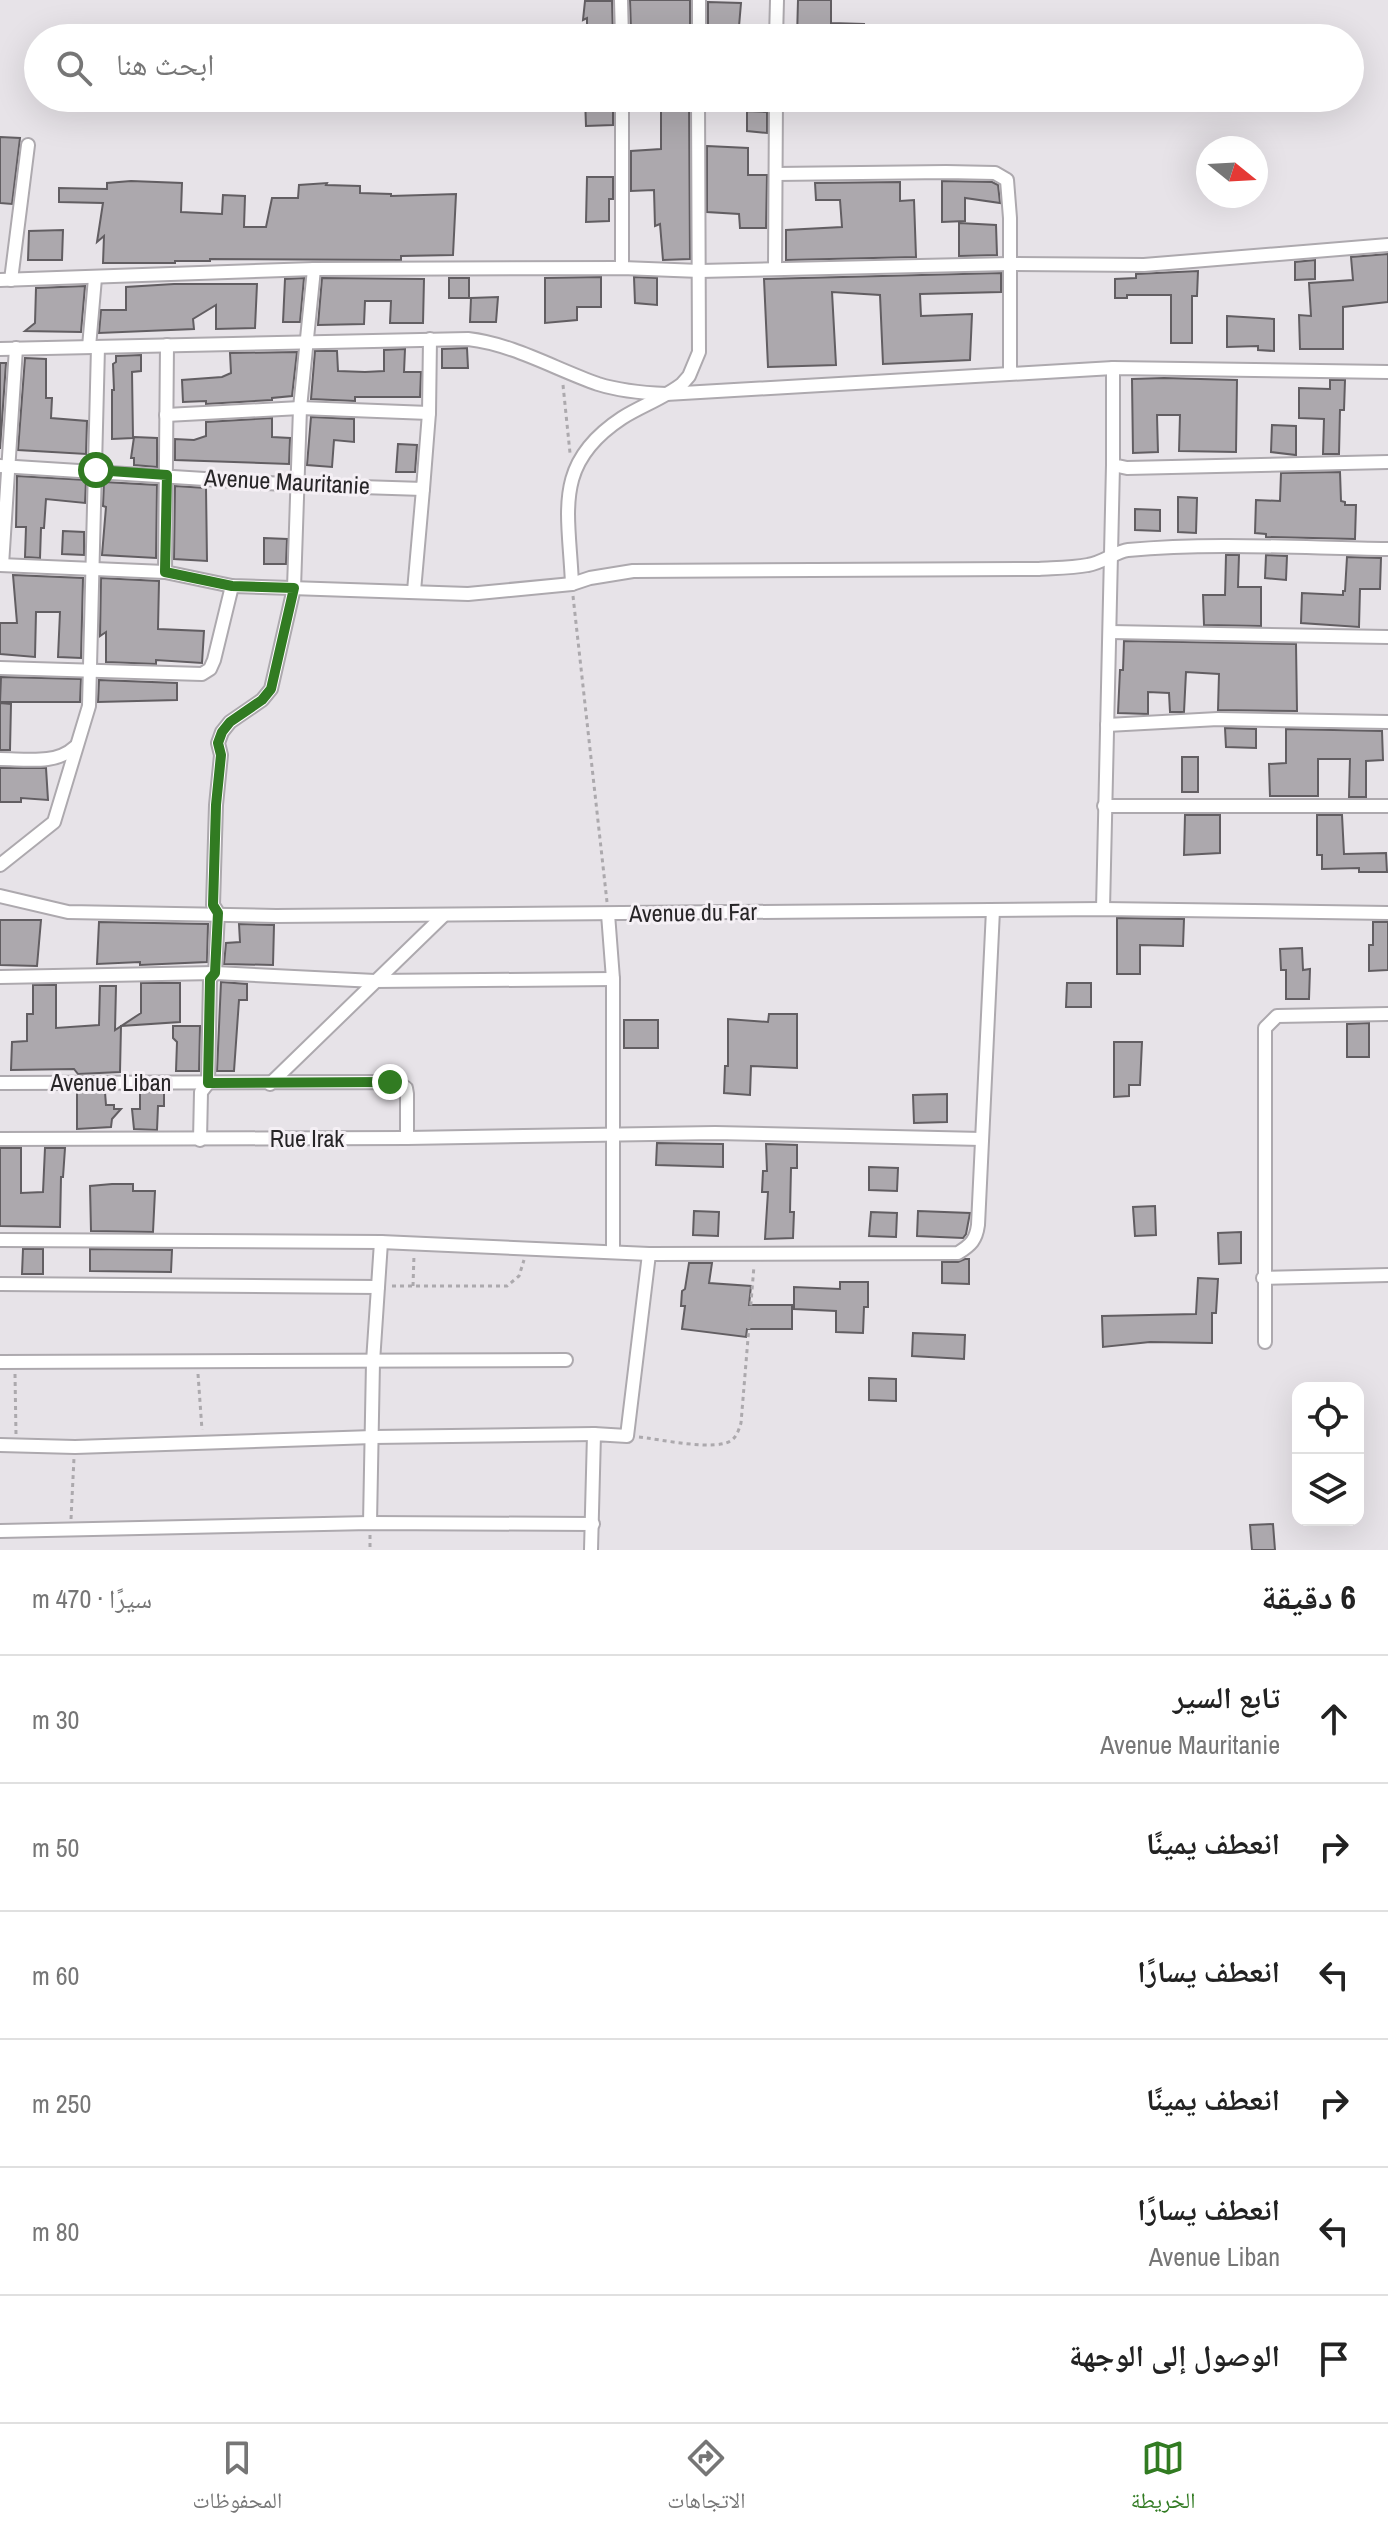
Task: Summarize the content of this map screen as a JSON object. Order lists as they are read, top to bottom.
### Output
{
  "streets": {
    "street": [
      "Avenue Mauritanie",
      "Avenue du Far",
      "Avenue Liban",
      "Rue Irak"
    ]
  },
  "crossings": [
    ["Avenue Liban", "Rue Irak"]
  ],
  "north": "right",
  "page": {
    "search": "ابحث هنا",
    "heading": ["6 دقيقة", "سيرًا · 470 m"],
    "list": [
      ["تابع السير", "Avenue Mauritanie", "30 m"],
      ["انعطف يمينًا", "50 m"],
      ["انعطف يسارًا", "60 m"],
      ["انعطف يمينًا", "250 m"],
      ["انعطف يسارًا", "Avenue Liban", "80 m"],
      "الوصول إلى الوجهة"
    ],
    "nav": ["الخريطة", "الاتجاهات", "المحفوظات"]
  }
}
